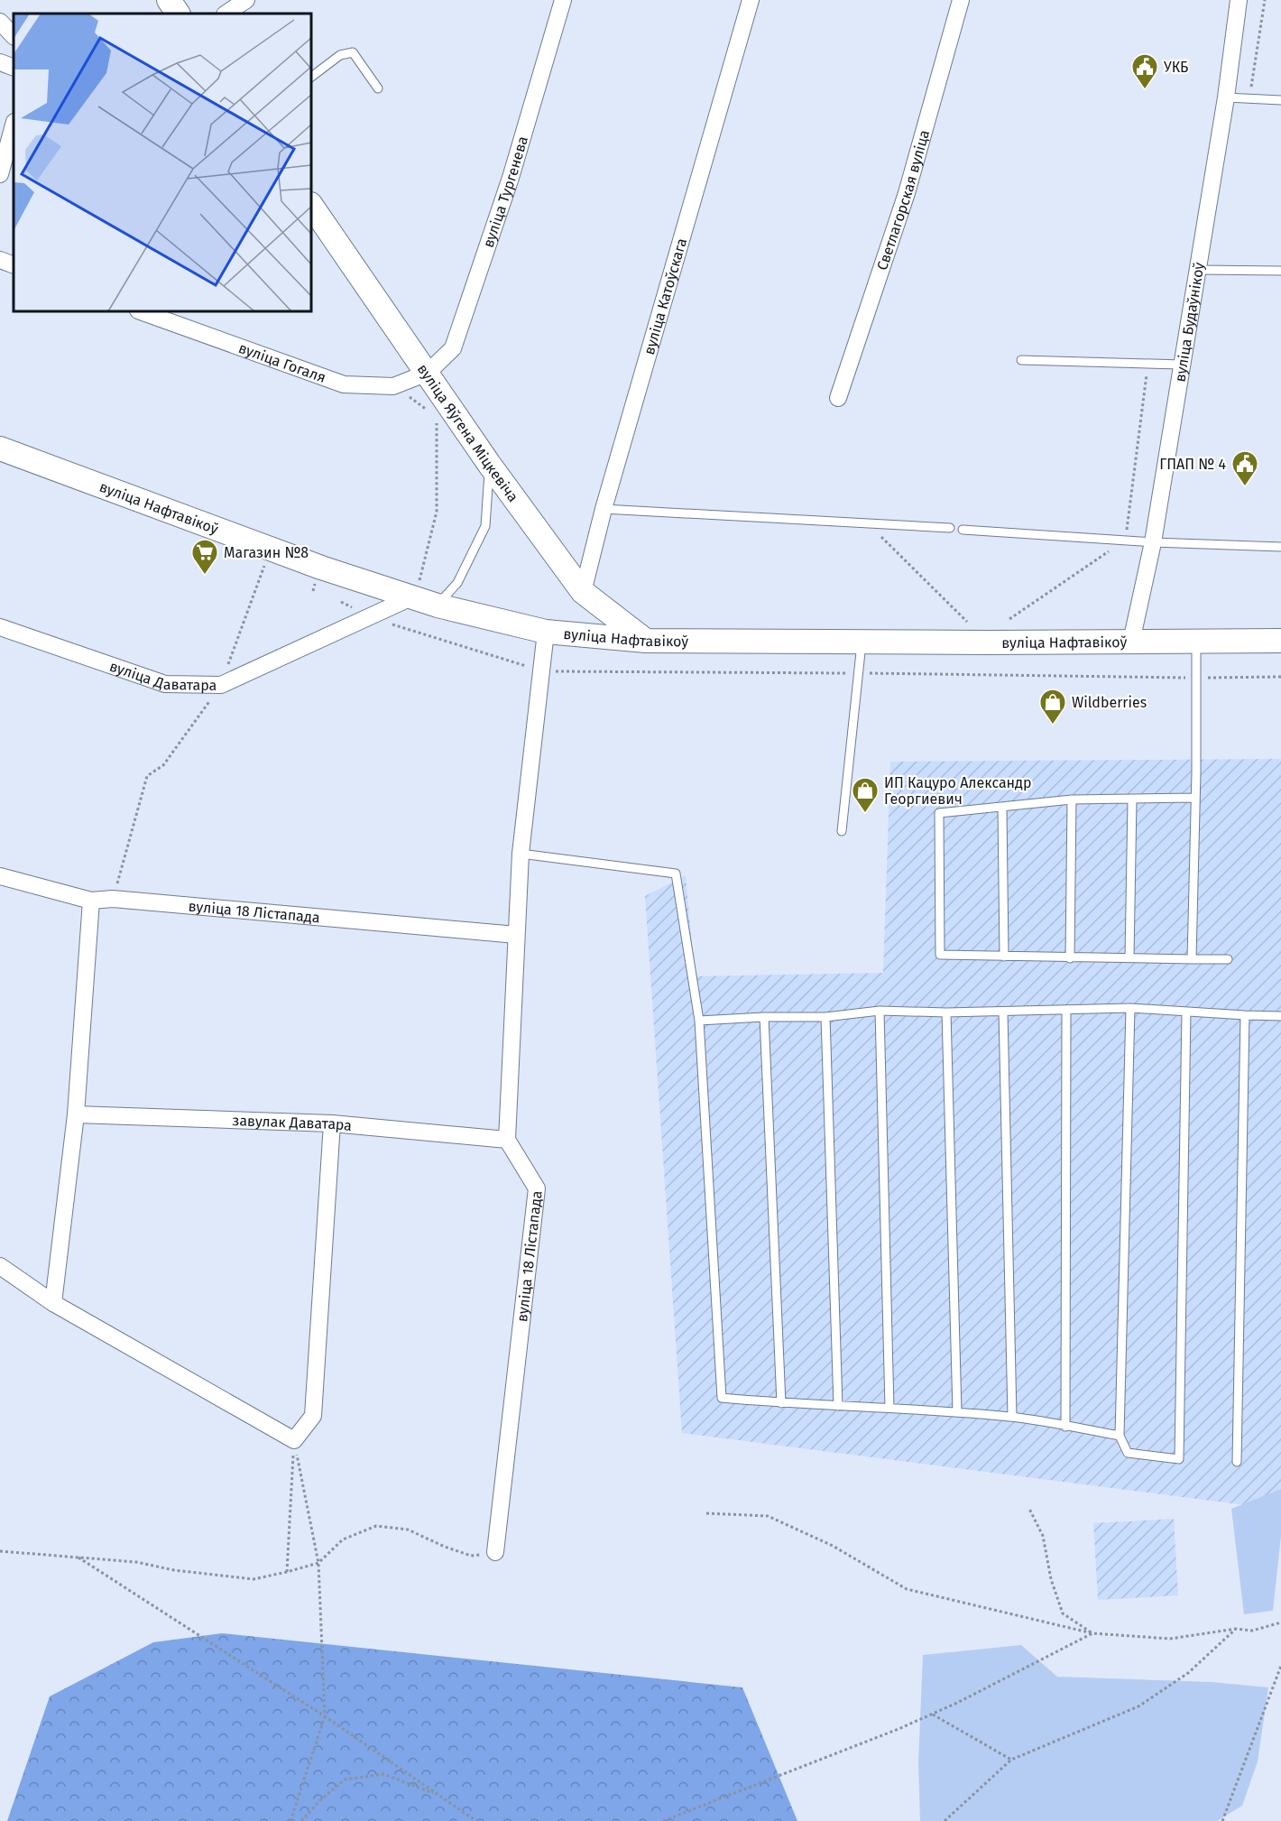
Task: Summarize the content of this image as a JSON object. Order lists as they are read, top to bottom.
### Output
{
  "streets": {
    "street": [
      "вуліца Тургенева",
      "Светлагорская вуліца",
      "вуліца Катоўскага",
      "вуліца Будаўнікоў",
      "вуліца Гогаля",
      "вуліца Яўгена Міцкевіча",
      "вуліца Нафтавікоў",
      "вуліца Даватара",
      "вуліца 18 Лістапада",
      "завулак Даватара"
    ]
  },
  "crossings": [
    ["вуліца Тургенева", "вуліца Гогаля"],
    ["вуліца Тургенева", "вуліца Яўгена Міцкевіча"],
    ["вуліца Катоўскага", "вуліца Яўгена Міцкевіча"],
    ["вуліца Будаўнікоў", "вуліца Нафтавікоў"],
    ["вуліца Гогаля", "вуліца Яўгена Міцкевіча"],
    ["вуліца Яўгена Міцкевіча", "вуліца Нафтавікоў"],
    ["вуліца Нафтавікоў", "вуліца Даватара"],
    ["вуліца 18 Лістапада", "завулак Даватара"]
  ],
  "places": {
    "public building": ["УКБ", "ГПАП № 4"],
    "supermarket": ["Магазин №8"],
    "shop": ["Wildberries", "ИП Кацуро Александр Георгиевич"]
  }
}
